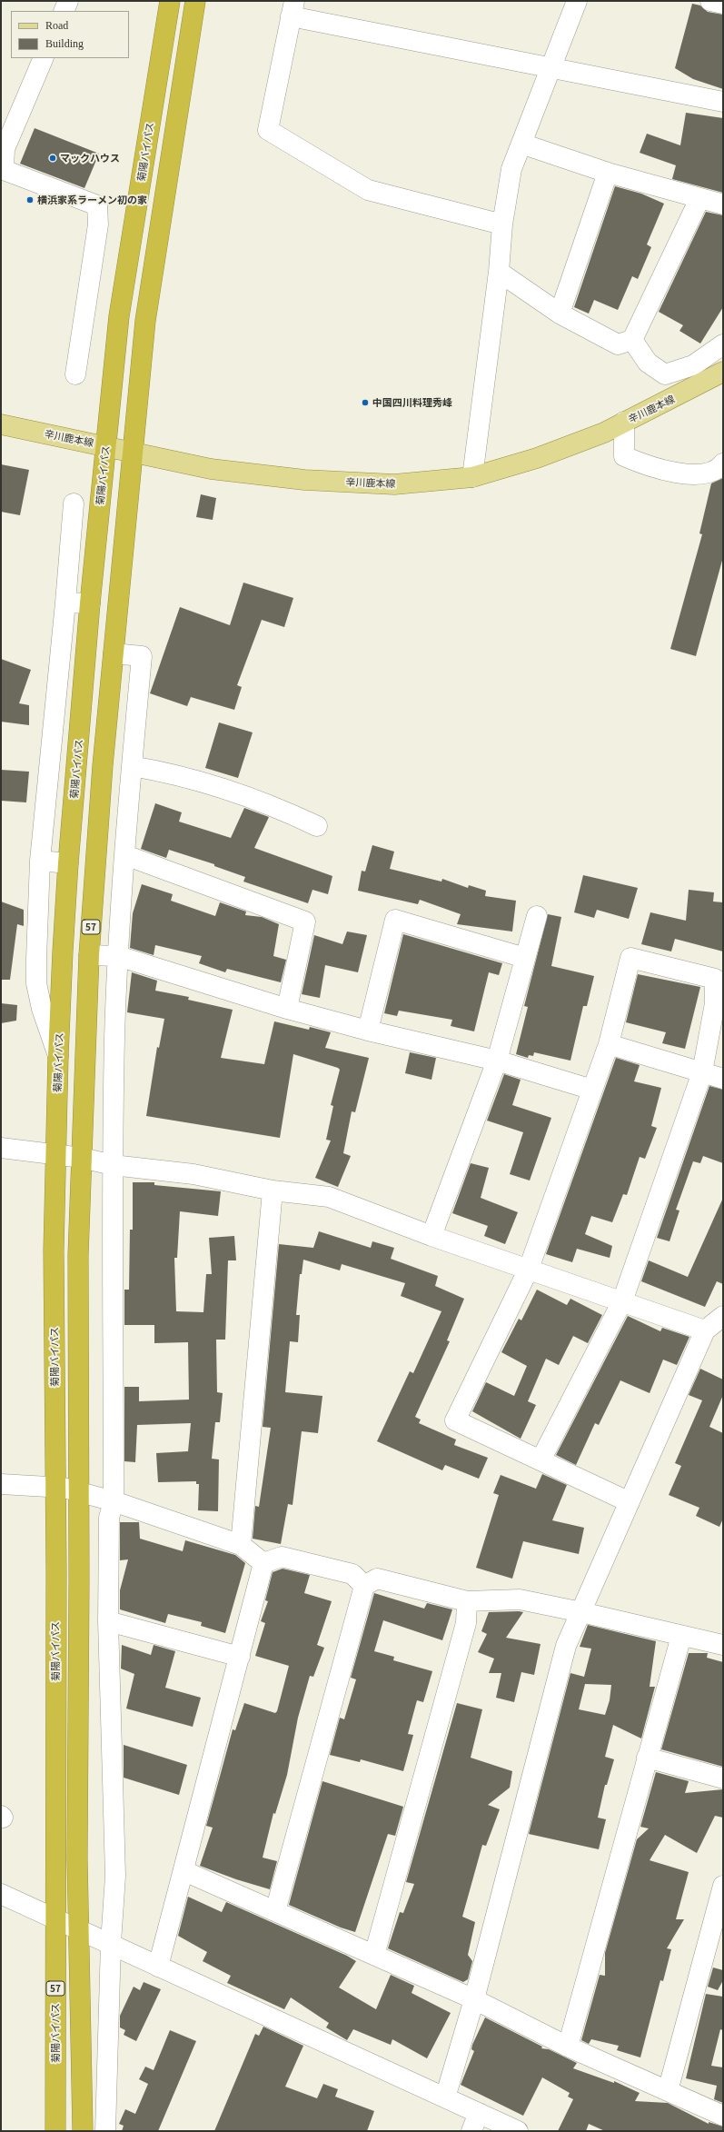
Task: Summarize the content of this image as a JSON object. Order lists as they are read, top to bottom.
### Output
{
  "streets": {
    "highway": ["菊陽バイパス", "57"],
    "main road": ["辛川鹿本線"]
  },
  "crossings": [
    ["菊陽バイパス", "辛川鹿本線"],
    ["辛川鹿本線", "57"]
  ],
  "places": ["マックハウス", "横浜家系ラーメン初の家", "中国四川料理秀峰"],
  "legend": ["Road", "Building"]
}
